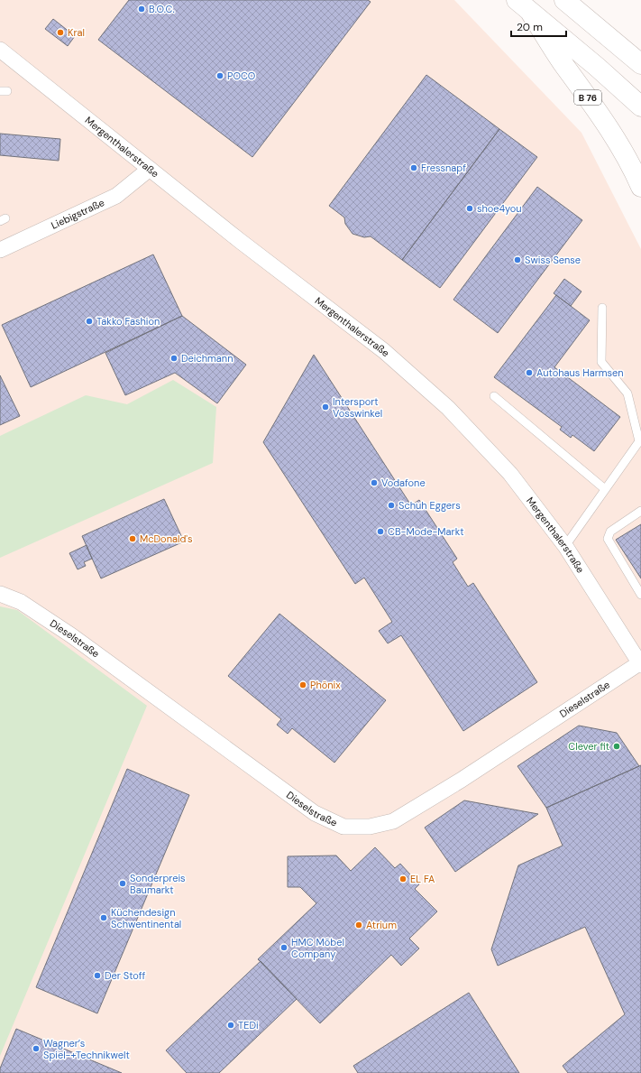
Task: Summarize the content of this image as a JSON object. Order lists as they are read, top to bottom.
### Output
{
  "streets": {
    "highway": ["B 76"],
    "street": ["Mergenthalerstraße", "Liebigstraße", "Dieselstraße"]
  },
  "crossings": [
    ["Mergenthalerstraße", "Liebigstraße"],
    ["Mergenthalerstraße", "Dieselstraße"]
  ],
  "places": [
    "B.O.C.",
    "Kral",
    "POCO",
    "Fressnapf",
    "shoe4you",
    "Swiss Sense",
    "Takko Fashion",
    "Deichmann",
    "Autohaus Harmsen",
    "Intersport Vosswinkel",
    "Vodafone",
    "Schuh Eggers",
    "CB-Mode-Markt",
    "McDonald's",
    "Phönix",
    "Clever fit",
    "EL FA",
    "Sonderpreis Baumarkt",
    "Küchendesign Schwentinental",
    "Atrium",
    "HMC Möbel Company",
    "Der Stoff",
    "TEDi",
    "Wagner’s Spiel-+Technikwelt"
  ],
  "scale_bar": "20 m"
}
